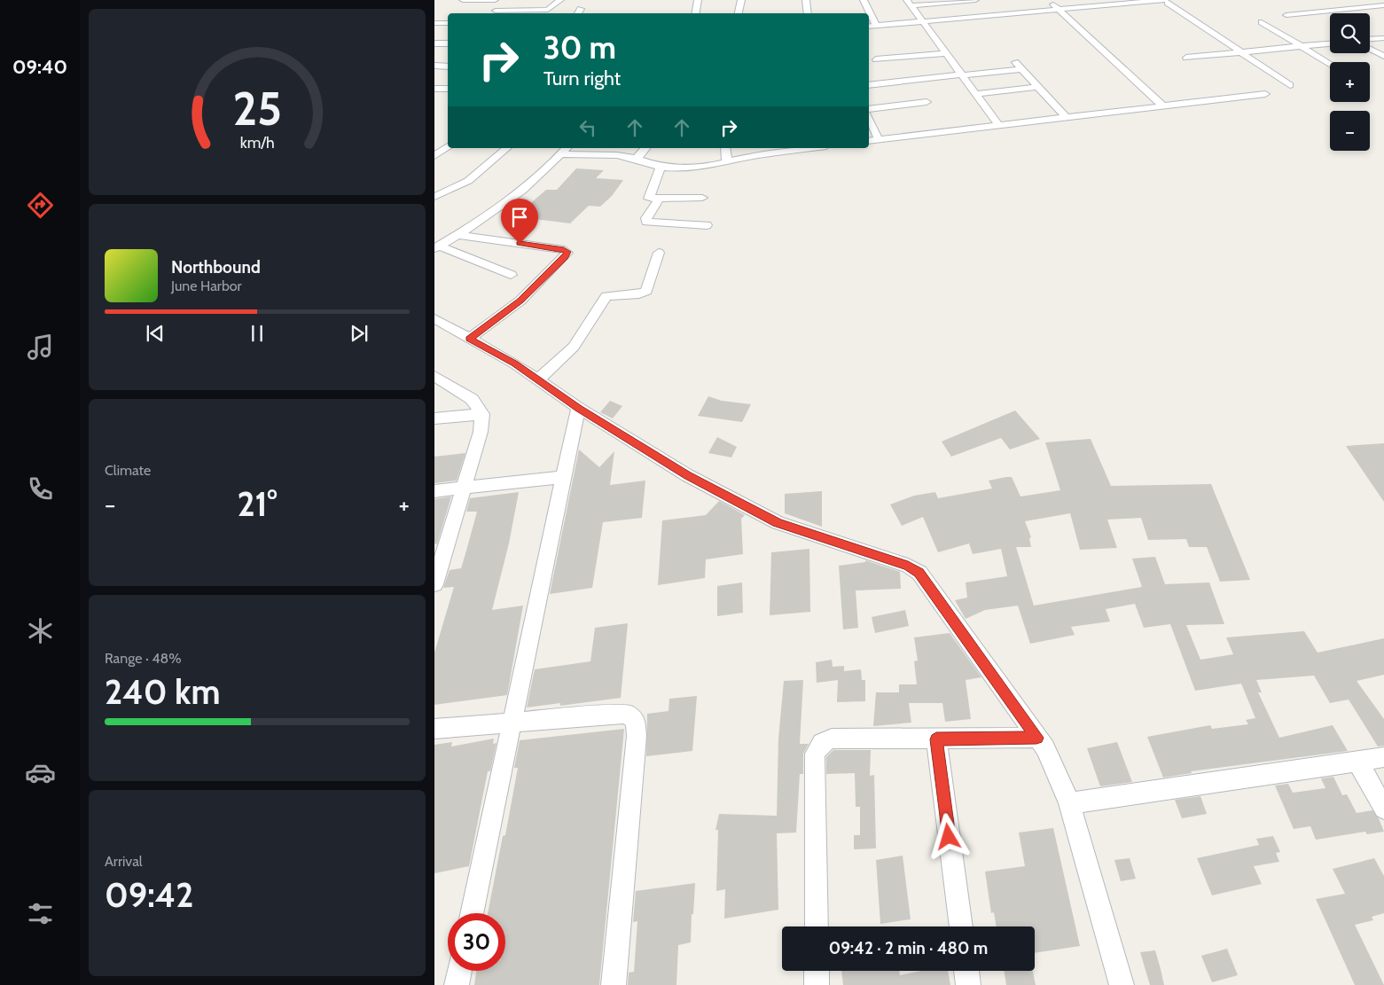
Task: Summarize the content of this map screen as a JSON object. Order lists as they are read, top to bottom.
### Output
{
  "page": {
    "tabs": "09:40",
    "map_buttons": ["+", "−"],
    "turn": ["30 m", "Turn right"],
    "song": ["Northbound", "June Harbor"],
    "tile": [
      "Climate",
      ["Range · 48%", "240 km"],
      ["Arrival", "09:42"]
    ],
    "heat": ["−", "21°", "+"],
    "limit": "30",
    "trip": "09:42 · 2 min · 480 m",
    "gauge": ["25", "km/h"]
  }
}
